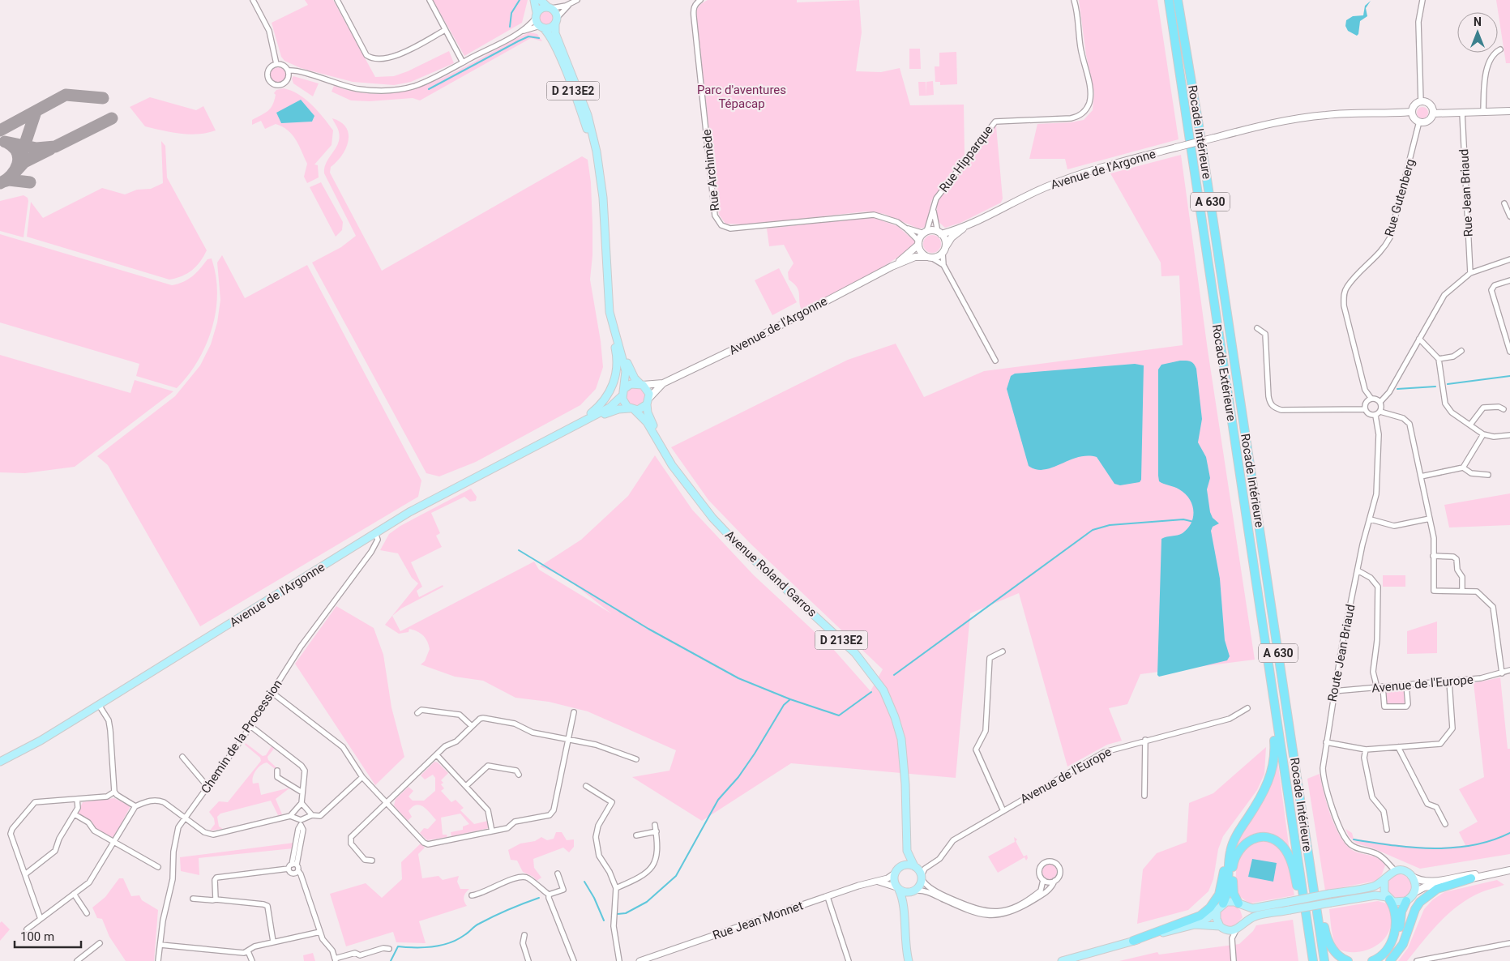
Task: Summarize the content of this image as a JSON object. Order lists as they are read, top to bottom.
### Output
{
  "streets": {
    "highway": ["Rocade Intérieure", "A 630", "Rocade Extérieure"],
    "main road": ["D 213E2", "Avenue de l'Argonne", "Avenue Roland Garros"],
    "street": [
      "Rue Hipparque",
      "Rue Archimède",
      "Rue Jean Briaud",
      "Rue Gutenberg",
      "Route Jean Briaud",
      "Avenue de l'Europe",
      "Chemin de la Procession",
      "Rue Jean Monnet"
    ]
  },
  "crossings": [
    ["D 213E2", "Avenue de l'Argonne"],
    ["D 213E2", "Avenue Roland Garros"],
    ["Rue Hipparque", "Avenue de l'Argonne"],
    ["Rue Hipparque", "Rue Archimède"],
    ["Avenue de l'Argonne", "Rue Archimède"],
    ["Avenue de l'Argonne", "Rue Gutenberg"],
    ["Avenue de l'Argonne", "Avenue Roland Garros"],
    ["Avenue de l'Argonne", "Chemin de la Procession"],
    ["Rue Gutenberg", "Route Jean Briaud"],
    ["Avenue Roland Garros", "Avenue de l'Europe"],
    ["Avenue Roland Garros", "Rue Jean Monnet"],
    ["Route Jean Briaud", "Avenue de l'Europe"],
    ["Avenue de l'Europe", "Rue Jean Monnet"]
  ],
  "parks": ["Parc d'aventures Tépacap"],
  "scale_bar": "100 m",
  "north": "top"
}
